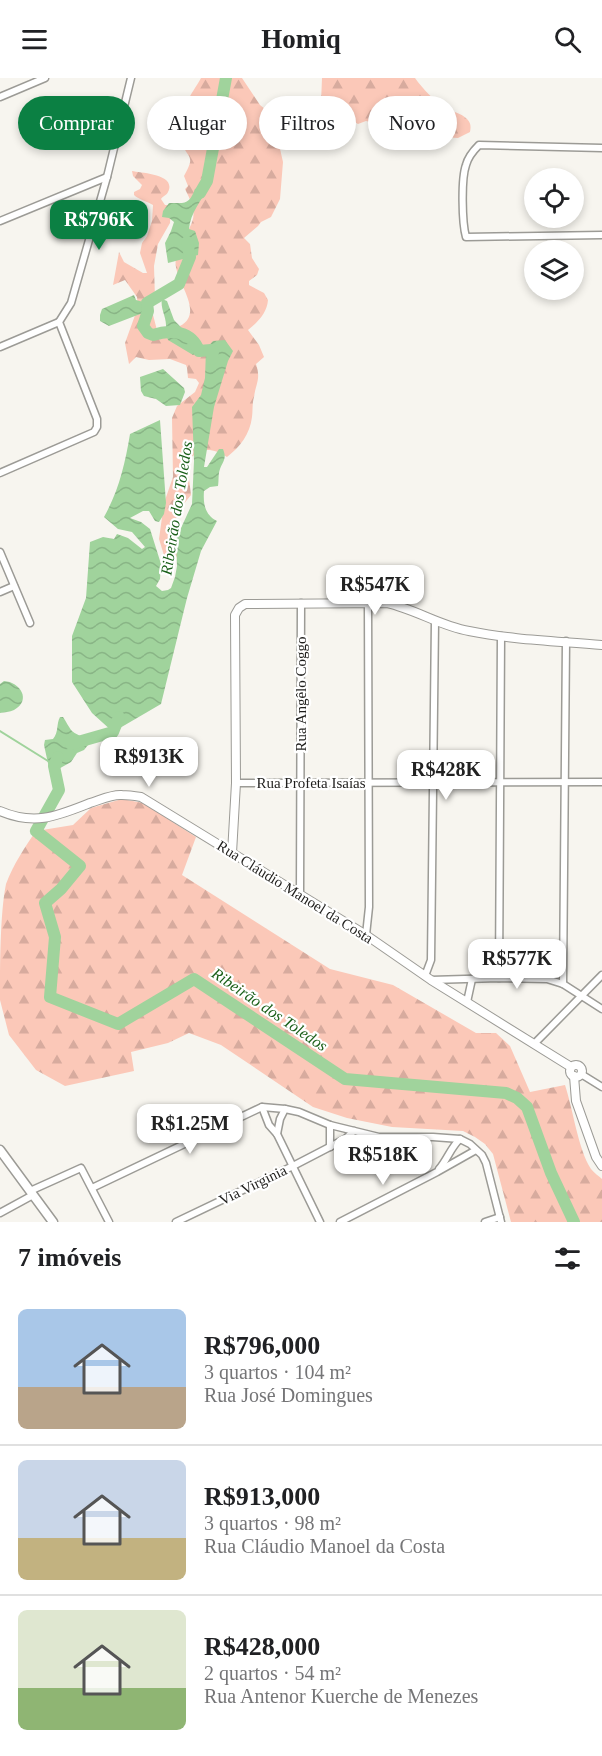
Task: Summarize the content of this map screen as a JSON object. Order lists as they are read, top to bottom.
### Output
{
  "streets": {
    "street": [
      "Rua Angêlo Coggo",
      "Rua Profeta Isaías",
      "Rua Cláudio Manoel da Costa",
      "Via Virginia"
    ]
  },
  "crossings": [
    ["Rua Angêlo Coggo", "Rua Profeta Isaías"],
    ["Rua Angêlo Coggo", "Rua Cláudio Manoel da Costa"]
  ],
  "water": ["Ribeirão dos Toledos"],
  "page": {
    "header": "Homiq",
    "chip": [
      "Comprar",
      "Alugar",
      "Filtros",
      "Novo"
    ],
    "price": [
      "R$796K",
      "R$547K",
      "R$913K",
      "R$428K",
      "R$577K",
      "R$1.25M",
      "R$518K"
    ],
    "heading": "7 imóveis",
    "list": [
      {
        "name": "R$796,000",
        "note": "3 quartos · 104 m² · Rua José Domingues"
      },
      {
        "name": "R$913,000",
        "note": "3 quartos · 98 m² · Rua Cláudio Manoel da Costa"
      },
      {
        "name": "R$428,000",
        "note": "2 quartos · 54 m² · Rua Antenor Kuerche de Menezes"
      }
    ]
  }
}
